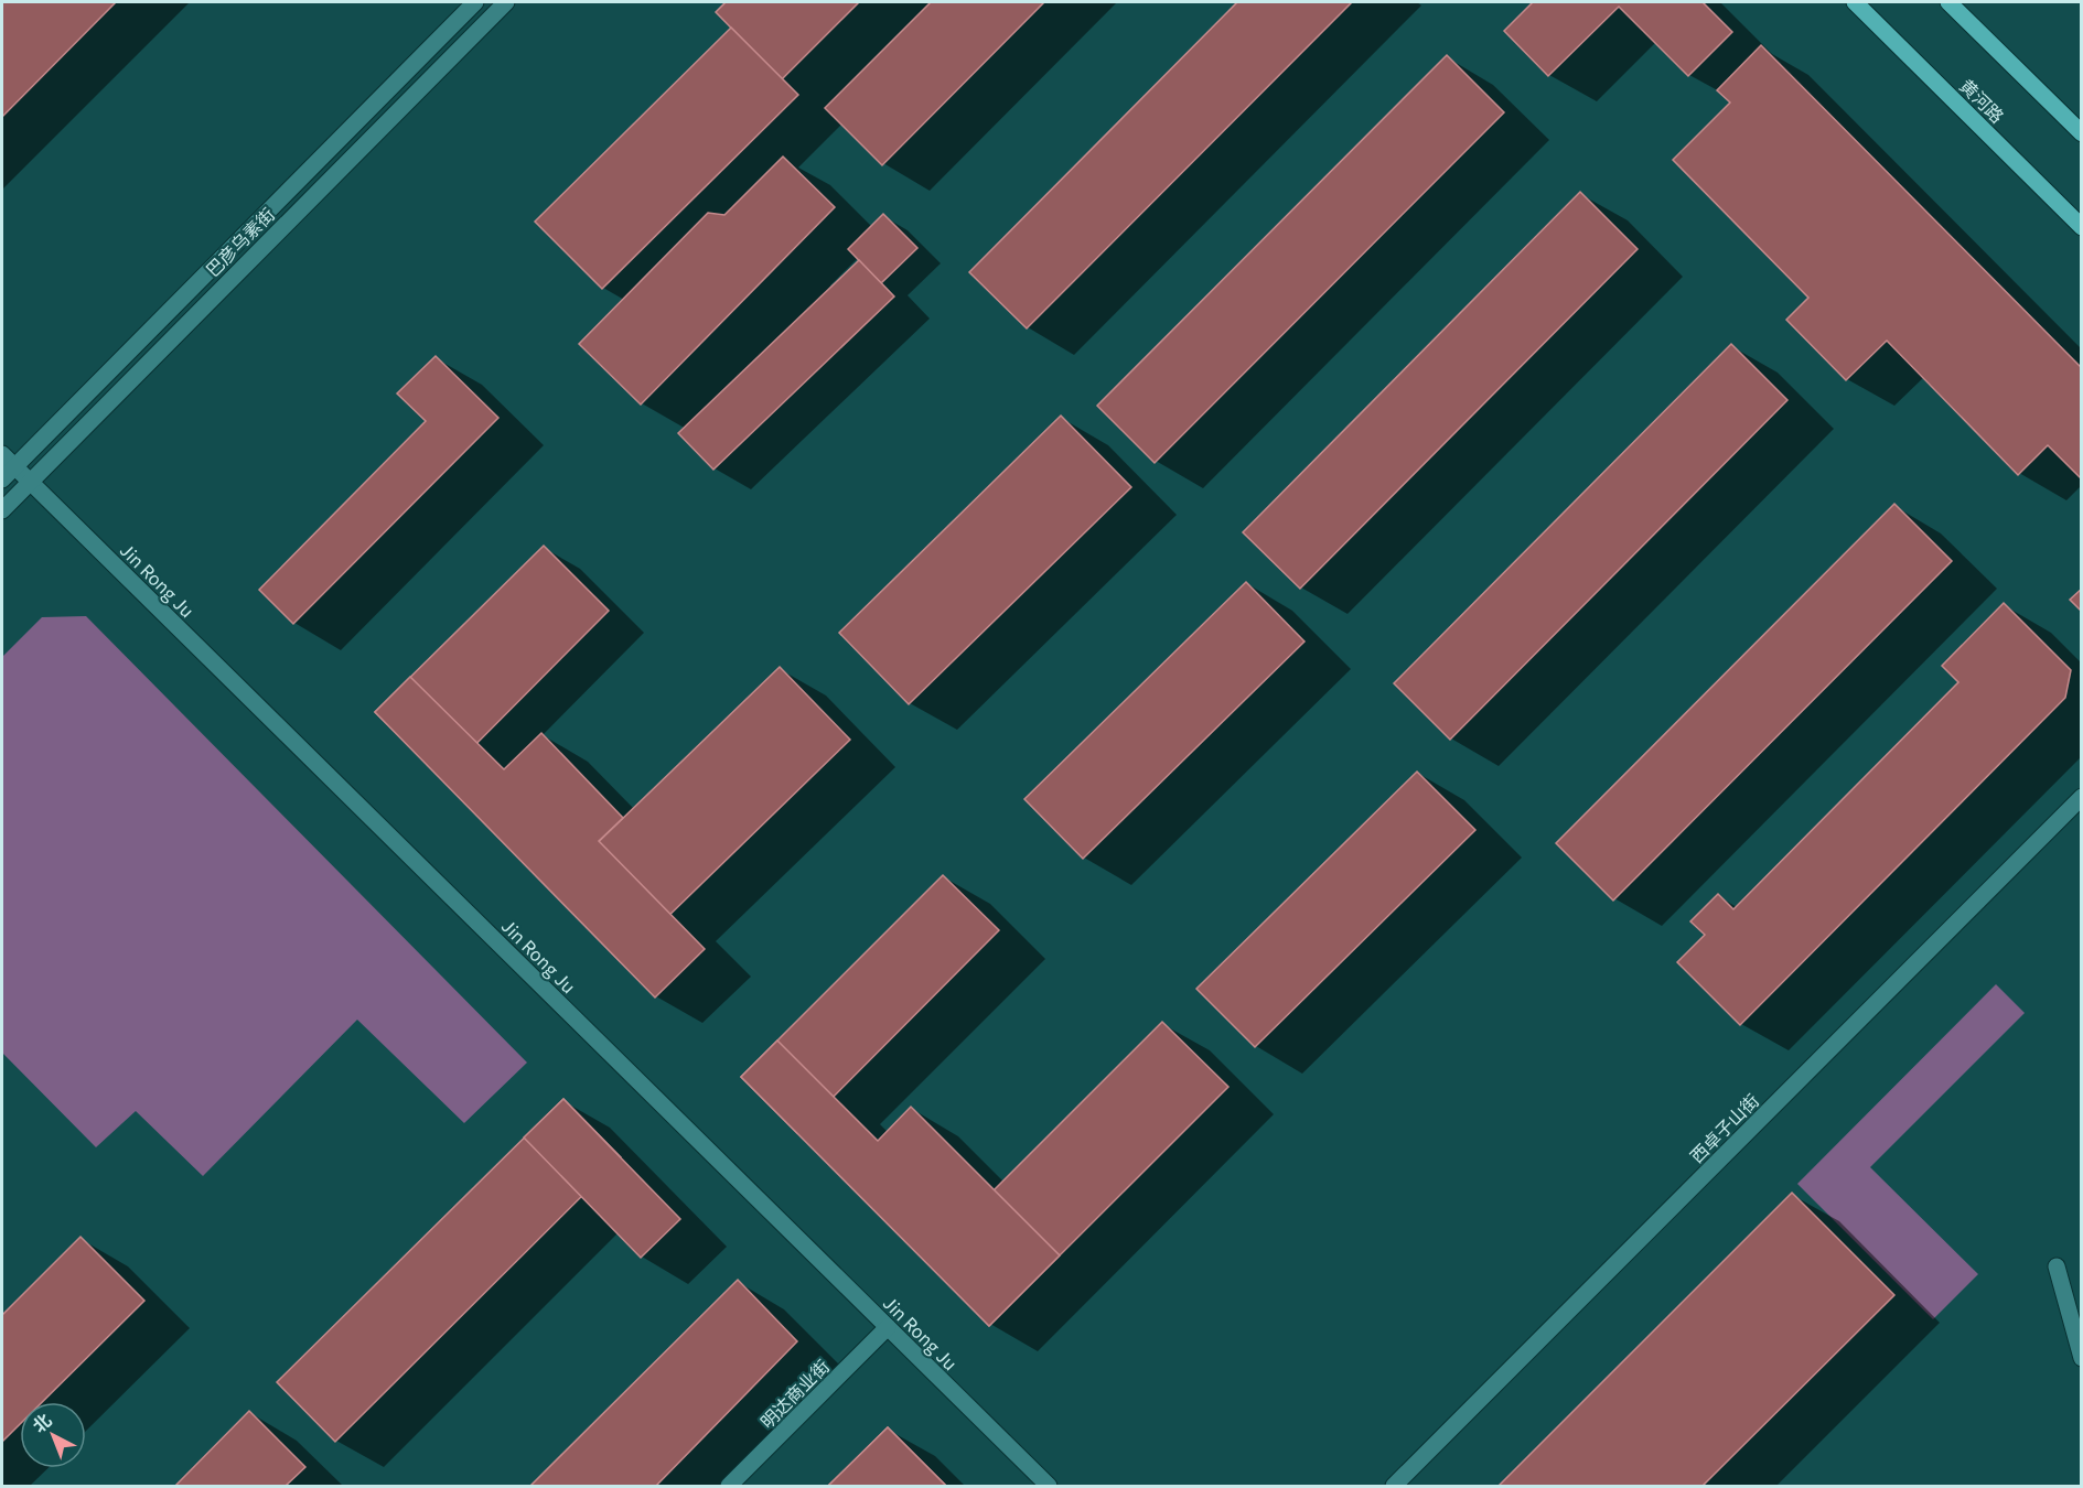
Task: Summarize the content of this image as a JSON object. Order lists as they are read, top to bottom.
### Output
{
  "streets": {
    "main road": ["黄河路"],
    "street": [
      "巴彦乌素街",
      "Jin Rong Ju",
      "西卓子山街",
      "明达商业街"
    ]
  },
  "crossings": [
    ["巴彦乌素街", "Jin Rong Ju"],
    ["Jin Rong Ju", "明达商业街"]
  ],
  "north": "top left"
}
